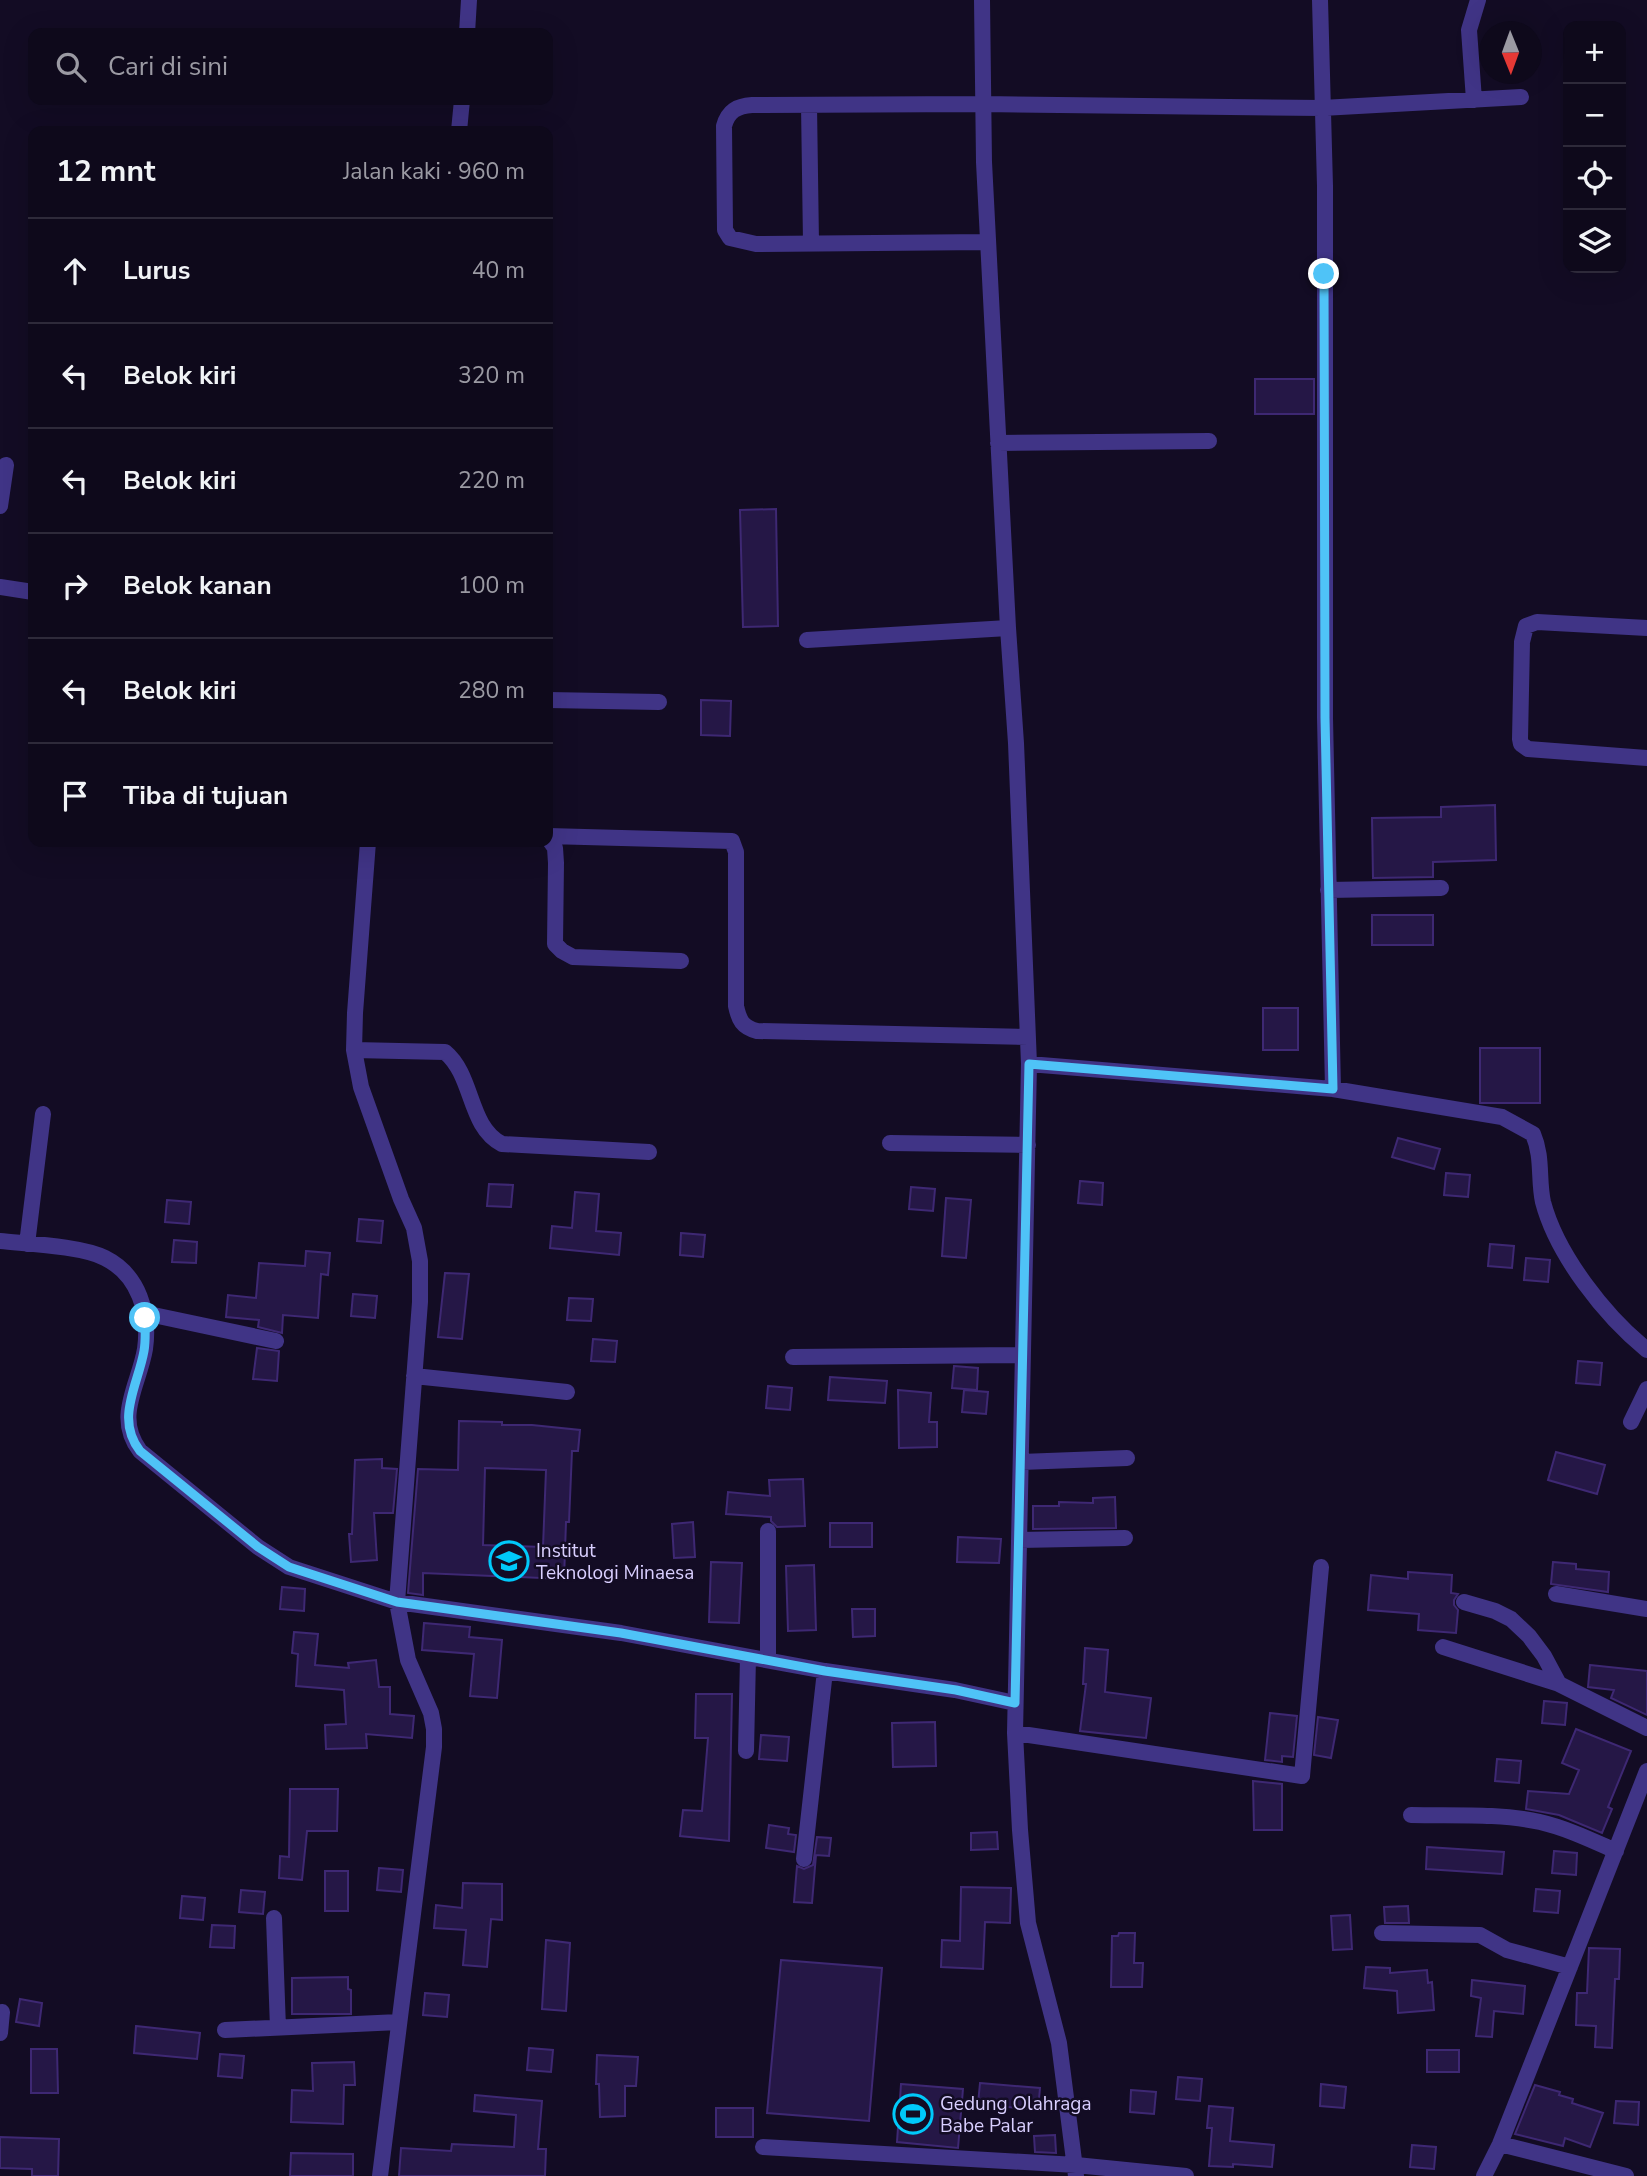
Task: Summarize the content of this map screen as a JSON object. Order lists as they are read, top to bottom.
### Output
{
  "places": {
    "school or university": ["Institut Teknologi Minaesa"],
    "sports": ["Gedung Olahraga Babe Palar"]
  },
  "north": "bottom",
  "page": {
    "map_buttons": ["+", "−"],
    "search": "Cari di sini",
    "heading": ["12 mnt", "Jalan kaki · 960 m"],
    "list": [
      ["Lurus", "40 m"],
      ["Belok kiri", "320 m"],
      ["Belok kiri", "220 m"],
      ["Belok kanan", "100 m"],
      ["Belok kiri", "280 m"],
      "Tiba di tujuan"
    ]
  }
}
